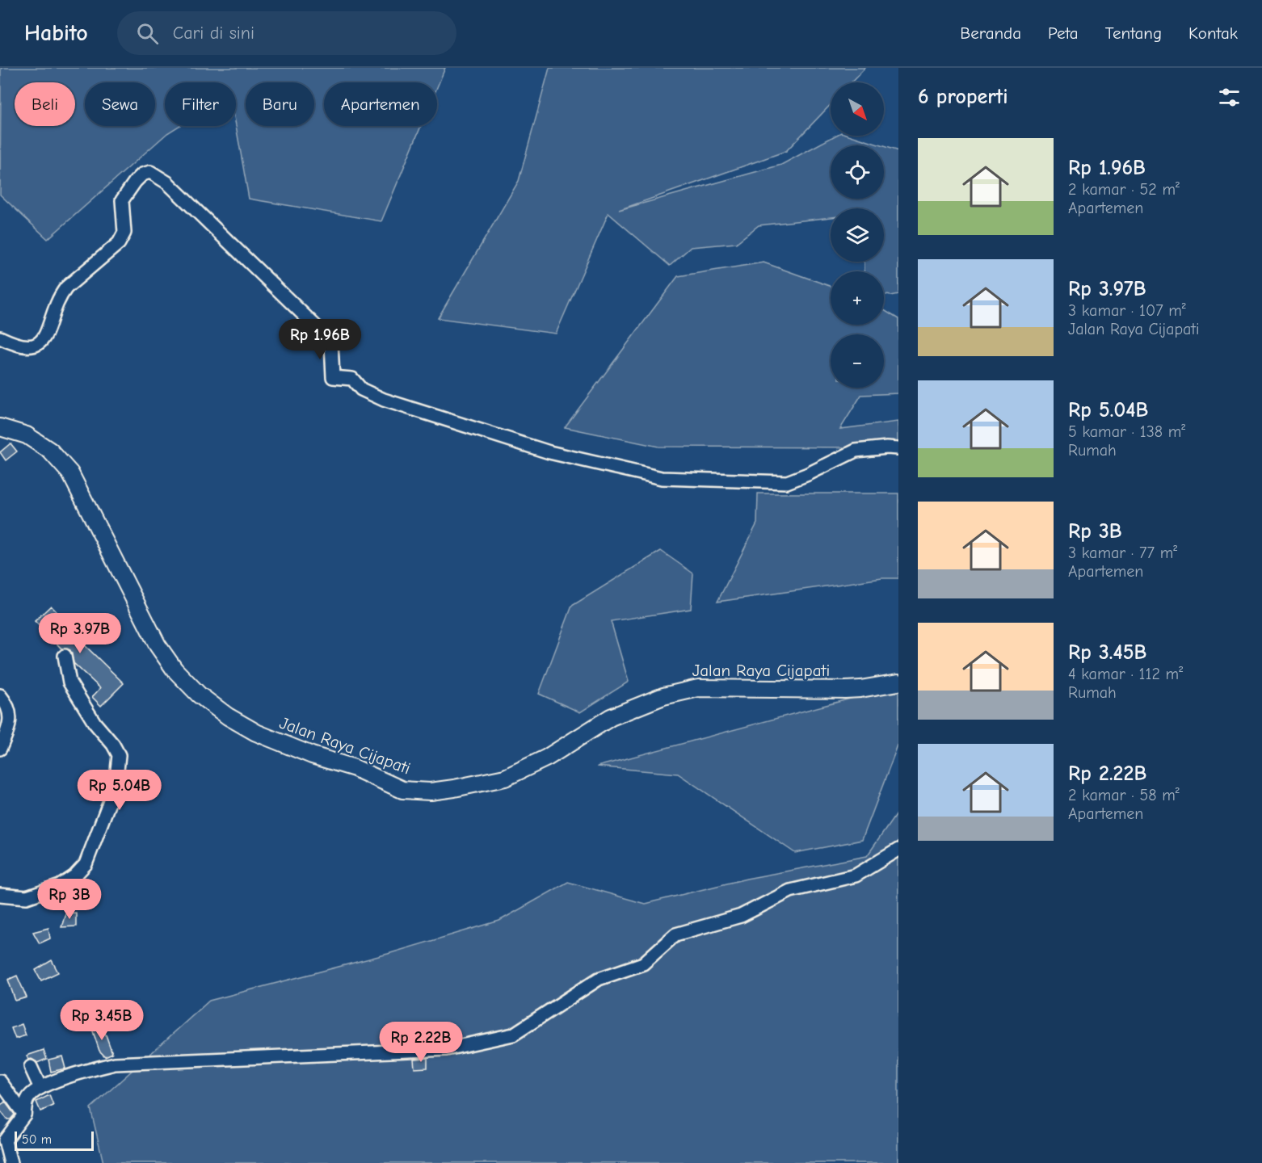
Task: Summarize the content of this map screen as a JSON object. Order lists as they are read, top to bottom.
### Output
{
  "streets": {
    "main road": ["Jalan Raya Cijapati"]
  },
  "scale_bar": "50 m",
  "north": "bottom right",
  "page": {
    "header": "Habito",
    "search": "Cari di sini",
    "nav": [
      "Beranda",
      "Peta",
      "Tentang",
      "Kontak"
    ],
    "heading": "6 properti",
    "map_buttons": ["+", "−"],
    "chip": [
      "Beli",
      "Sewa",
      "Filter",
      "Baru",
      "Apartemen"
    ],
    "list": [
      {
        "name": "Rp 1.96B",
        "note": "2 kamar · 52 m² · Apartemen"
      },
      {
        "name": "Rp 3.97B",
        "note": "3 kamar · 107 m² · Jalan Raya Cijapati"
      },
      {
        "name": "Rp 5.04B",
        "note": "5 kamar · 138 m² · Rumah"
      },
      {
        "name": "Rp 3B",
        "note": "3 kamar · 77 m² · Apartemen"
      },
      {
        "name": "Rp 3.45B",
        "note": "4 kamar · 112 m² · Rumah"
      },
      {
        "name": "Rp 2.22B",
        "note": "2 kamar · 58 m² · Apartemen"
      }
    ],
    "price": [
      "Rp 1.96B",
      "Rp 3.97B",
      "Rp 5.04B",
      "Rp 3B",
      "Rp 3.45B",
      "Rp 2.22B"
    ],
    "scale": "50 m"
  }
}
